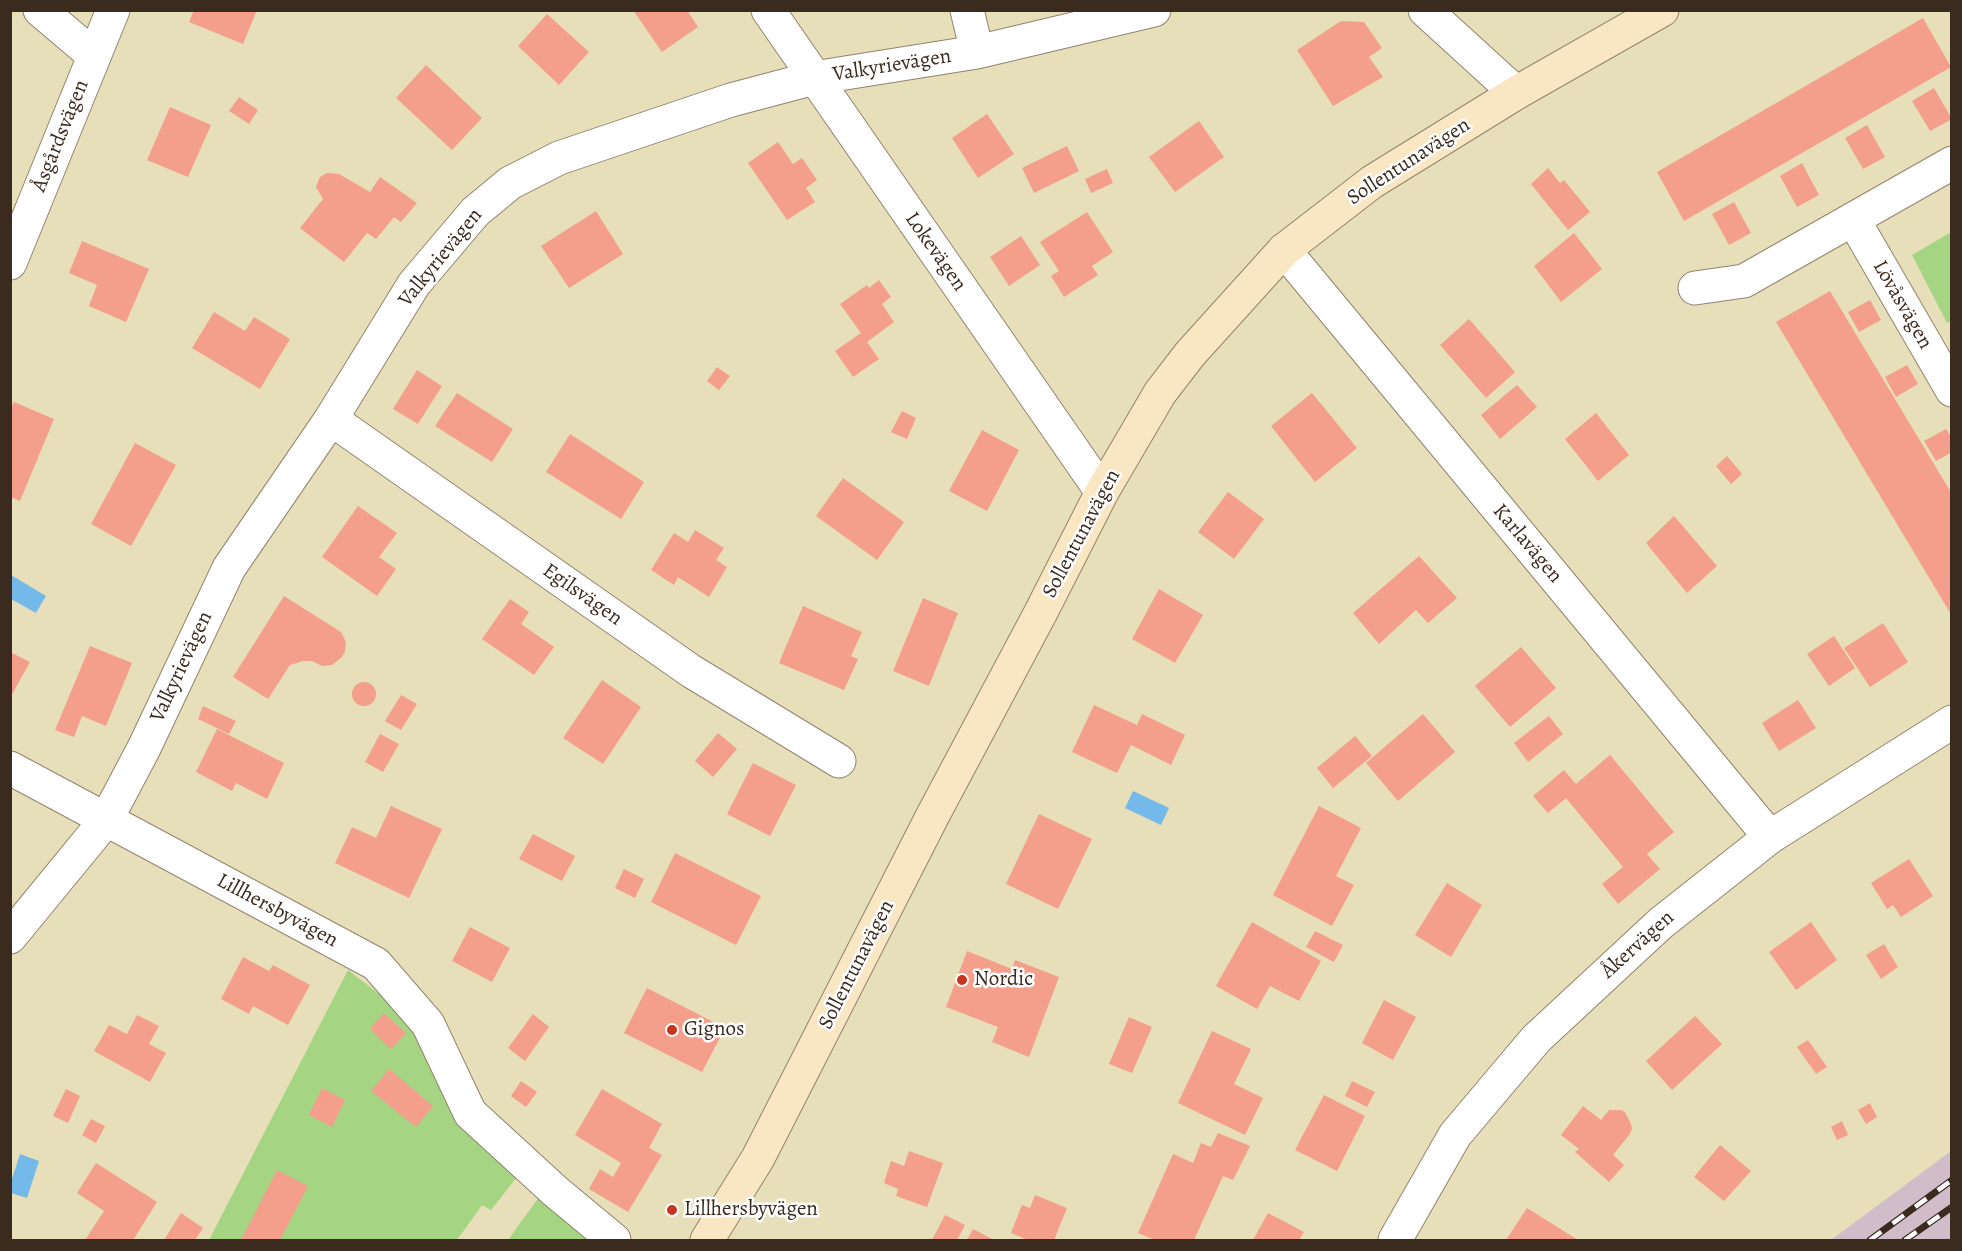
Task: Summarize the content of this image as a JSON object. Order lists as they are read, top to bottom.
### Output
{
  "streets": {
    "street": [
      "Valkyrievägen",
      "Åsgårdsvägen",
      "Sollentunavägen",
      "Lokevägen",
      "Lövåsvägen",
      "Karlavägen",
      "Egilsvägen",
      "Lillhersbyvägen",
      "Åkervägen"
    ]
  },
  "crossings": [
    ["Valkyrievägen", "Lokevägen"],
    ["Valkyrievägen", "Egilsvägen"],
    ["Valkyrievägen", "Lillhersbyvägen"],
    ["Sollentunavägen", "Lokevägen"],
    ["Sollentunavägen", "Karlavägen"],
    ["Karlavägen", "Åkervägen"]
  ],
  "places": ["Nordic", "Gignos", "Lillhersbyvägen"]
}
